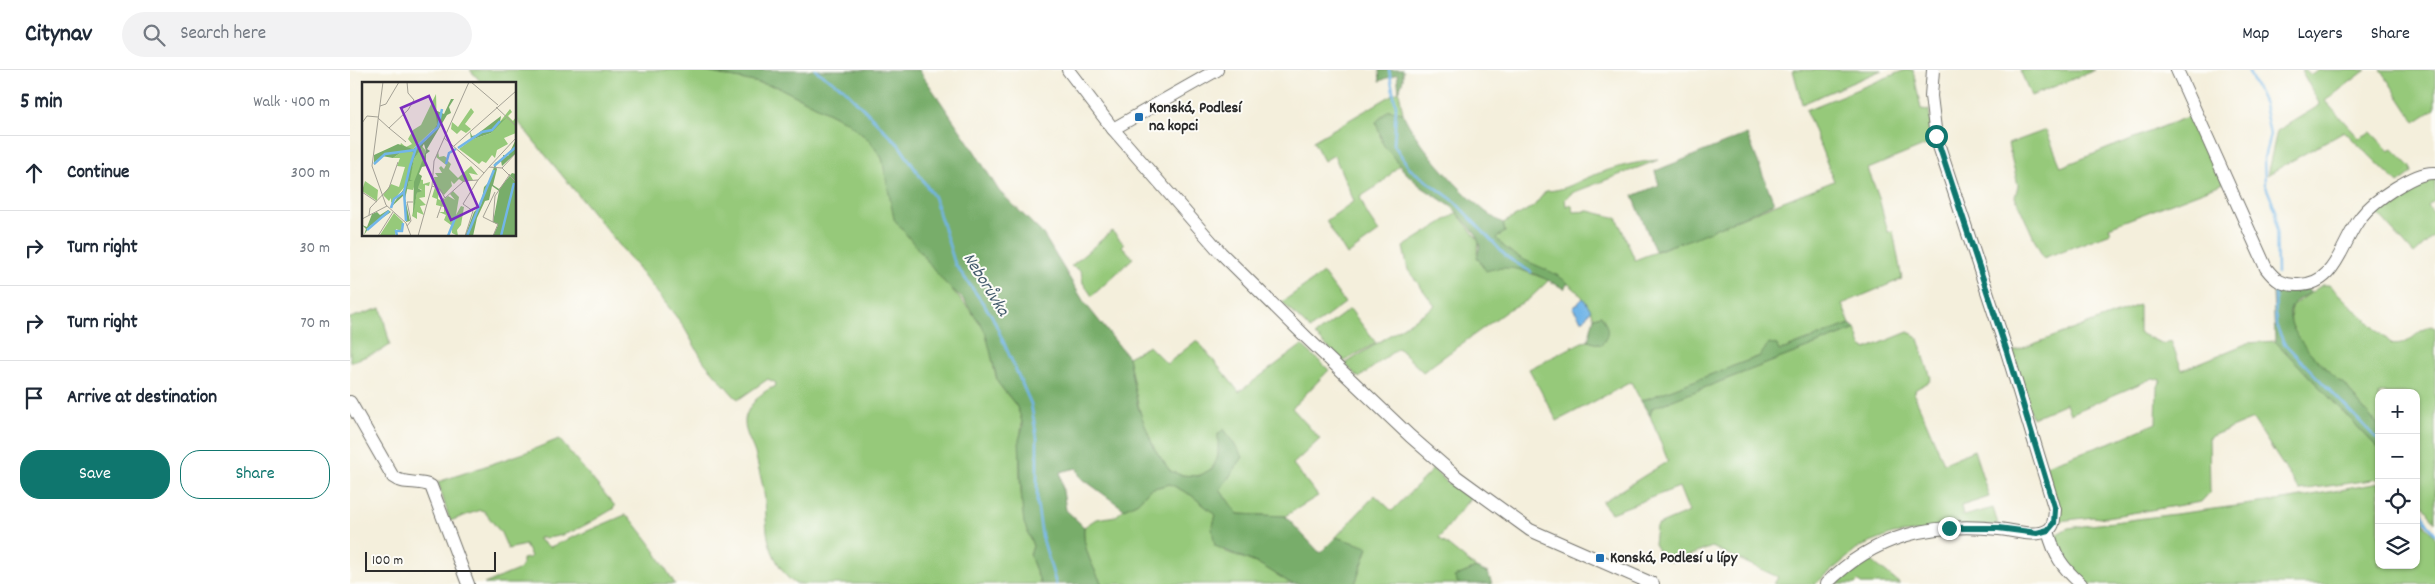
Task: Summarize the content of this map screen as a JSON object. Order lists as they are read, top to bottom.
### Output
{
  "water": ["Neborůvka"],
  "places": {
    "transit": ["Konská, Podlesí na kopci", "Konská, Podlesí u lípy"]
  },
  "scale_bar": "100 m",
  "page": {
    "header": "Citynav",
    "search": "Search here",
    "nav": ["Map", "Layers", "Share"],
    "heading": ["5 min", "Walk · 400 m"],
    "list": [
      ["Continue", "300 m"],
      ["Turn right", "30 m"],
      ["Turn right", "70 m"],
      "Arrive at destination"
    ],
    "map_buttons": ["+", "−"],
    "buttons": ["Save", "Share"],
    "scale": "100 m"
  }
}
